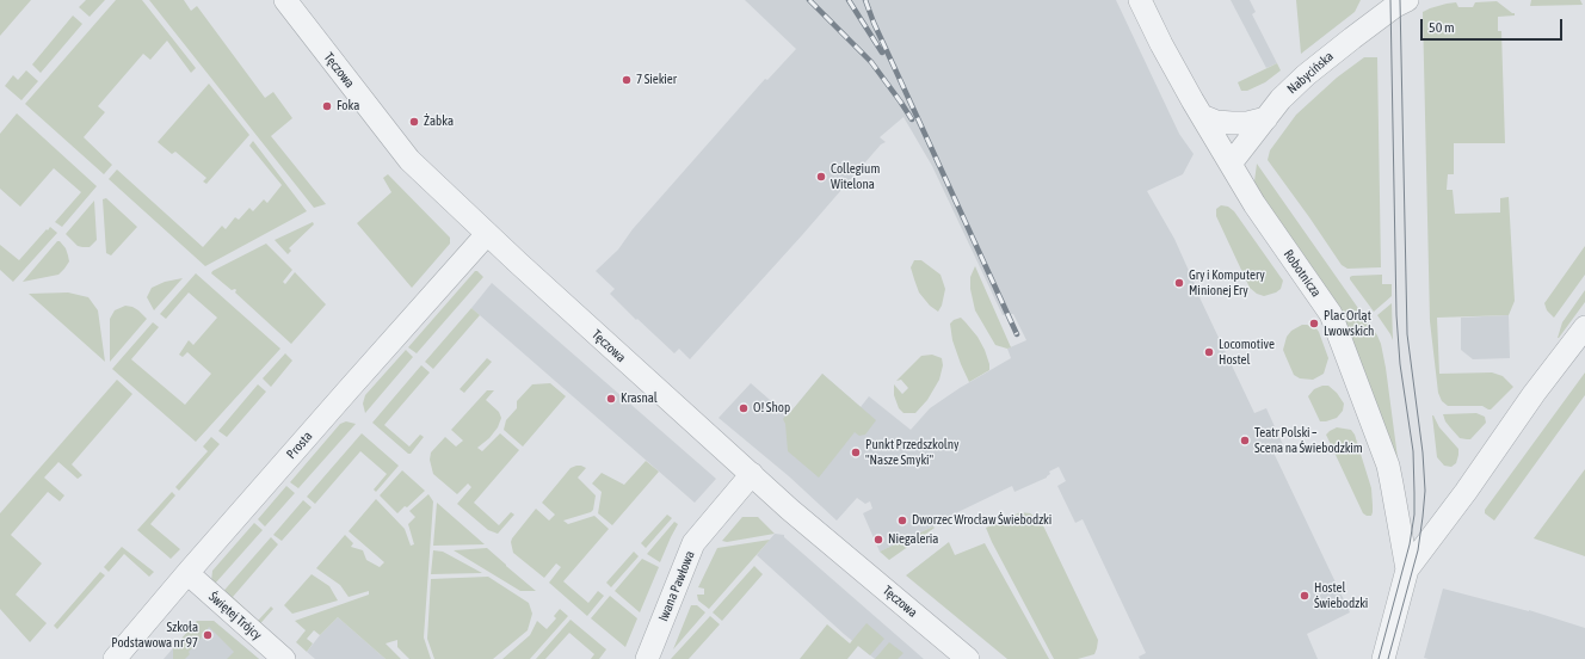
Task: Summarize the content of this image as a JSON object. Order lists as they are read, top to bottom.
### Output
{
  "streets": {
    "street": [
      "Tęczowa",
      "Nabycińska",
      "Robotnicza",
      "Prosta",
      "Iwana Pawłowa",
      "Świętej Trójcy"
    ]
  },
  "crossings": [
    ["Tęczowa", "Prosta"],
    ["Tęczowa", "Iwana Pawłowa"],
    ["Nabycińska", "Robotnicza"],
    ["Prosta", "Świętej Trójcy"]
  ],
  "places": [
    "7 Siekier",
    "Foka",
    "Żabka",
    "Collegium Witelona",
    "Gry i Komputery Minionej Ery",
    "Plac Orląt Lwowskich",
    "Locomotive Hostel",
    "Krasnal",
    "O! Shop",
    "Teatr Polski – Scena na Świebodzkim",
    "Punkt Przedszkolny \"Nasze Smyki\"",
    "Dworzec Wrocław Świebodzki",
    "Niegaleria",
    "Hostel Świebodzki",
    "Szkoła Podstawowa nr 97"
  ],
  "scale_bar": "50 m"
}
